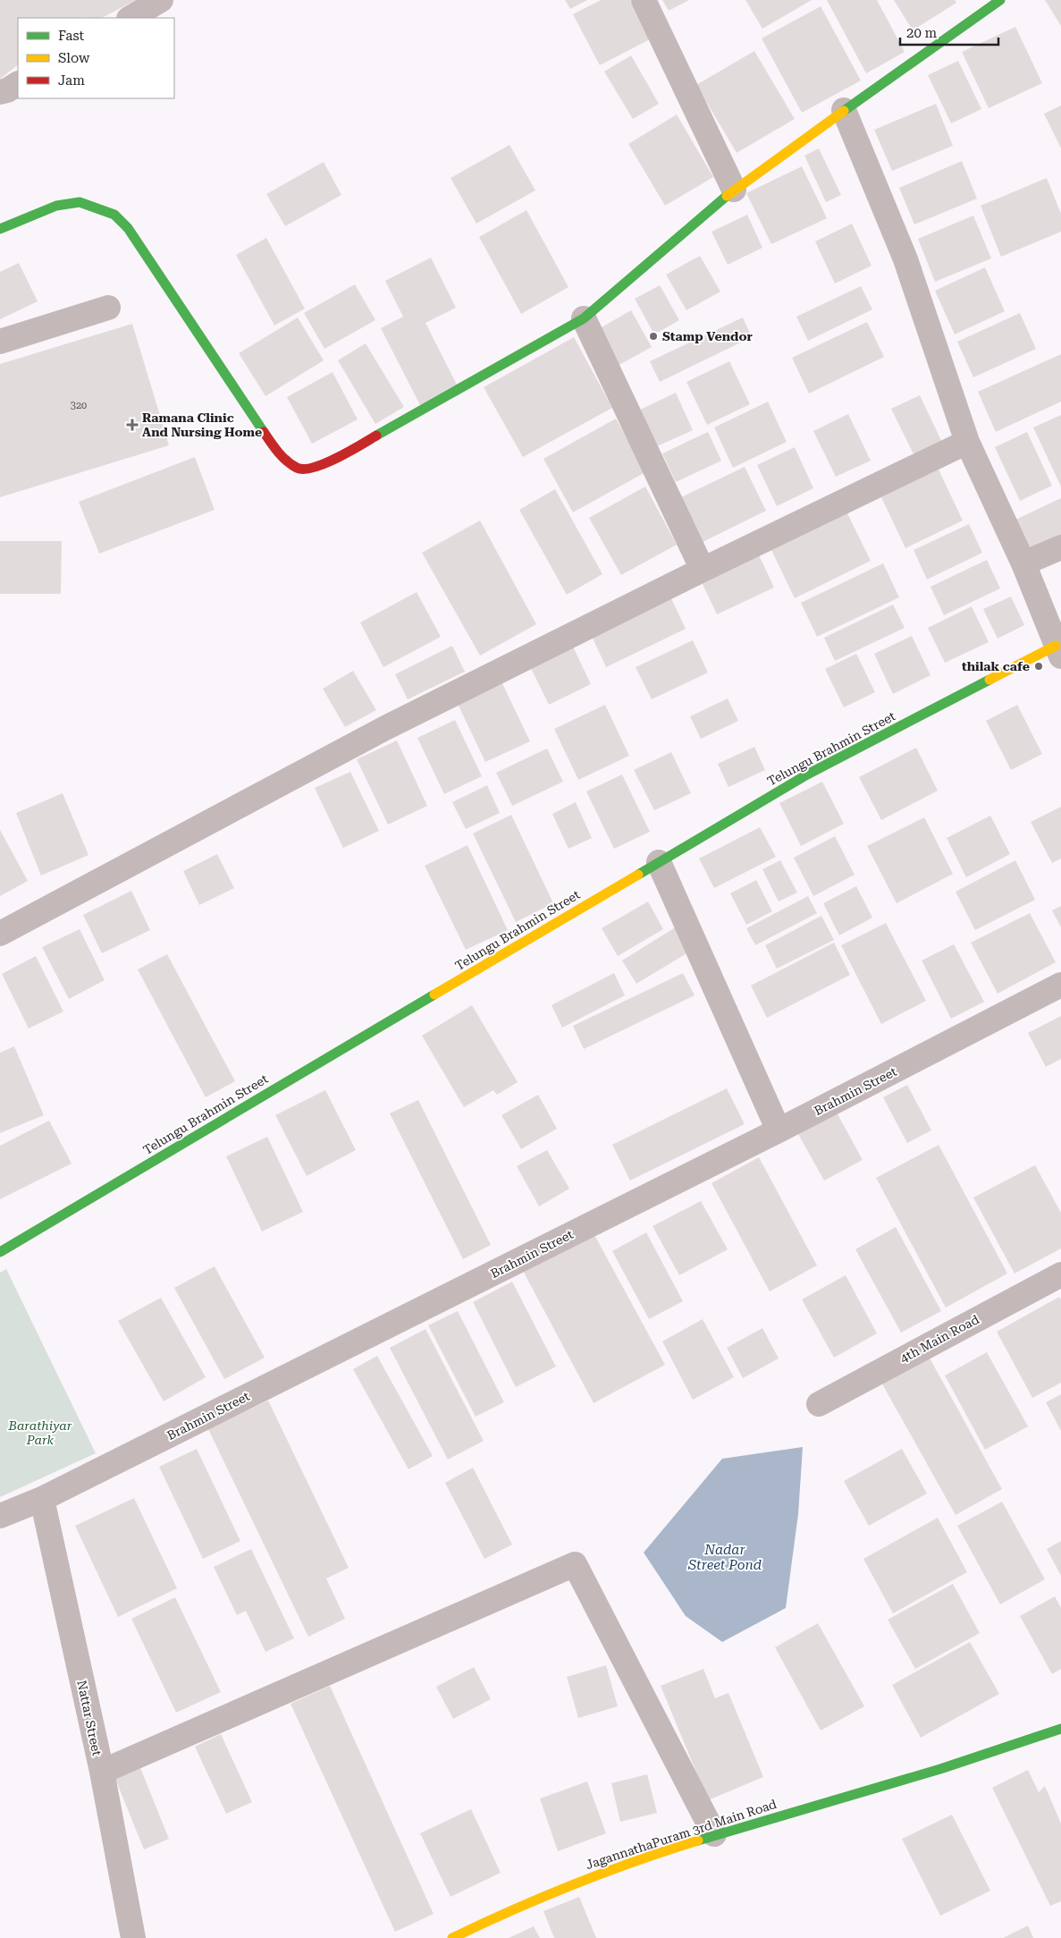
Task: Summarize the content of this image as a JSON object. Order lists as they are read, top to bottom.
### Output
{
  "streets": {
    "street": [
      "Telungu Brahmin Street",
      "Brahmin Street",
      "4th Main Road",
      "Nattar Street",
      "JagannathaPuram 3rd Main Road"
    ]
  },
  "crossings": [
    ["Brahmin Street", "Nattar Street"]
  ],
  "water": ["Nadar Street Pond"],
  "parks": ["Barathiyar Park"],
  "places": {
    "other": ["Stamp Vendor", "thilak cafe"],
    "health": ["Ramana Clinic And Nursing Home"]
  },
  "house_numbers": ["320"],
  "legend": ["Fast", "Slow", "Jam"],
  "scale_bar": "20 m"
}
